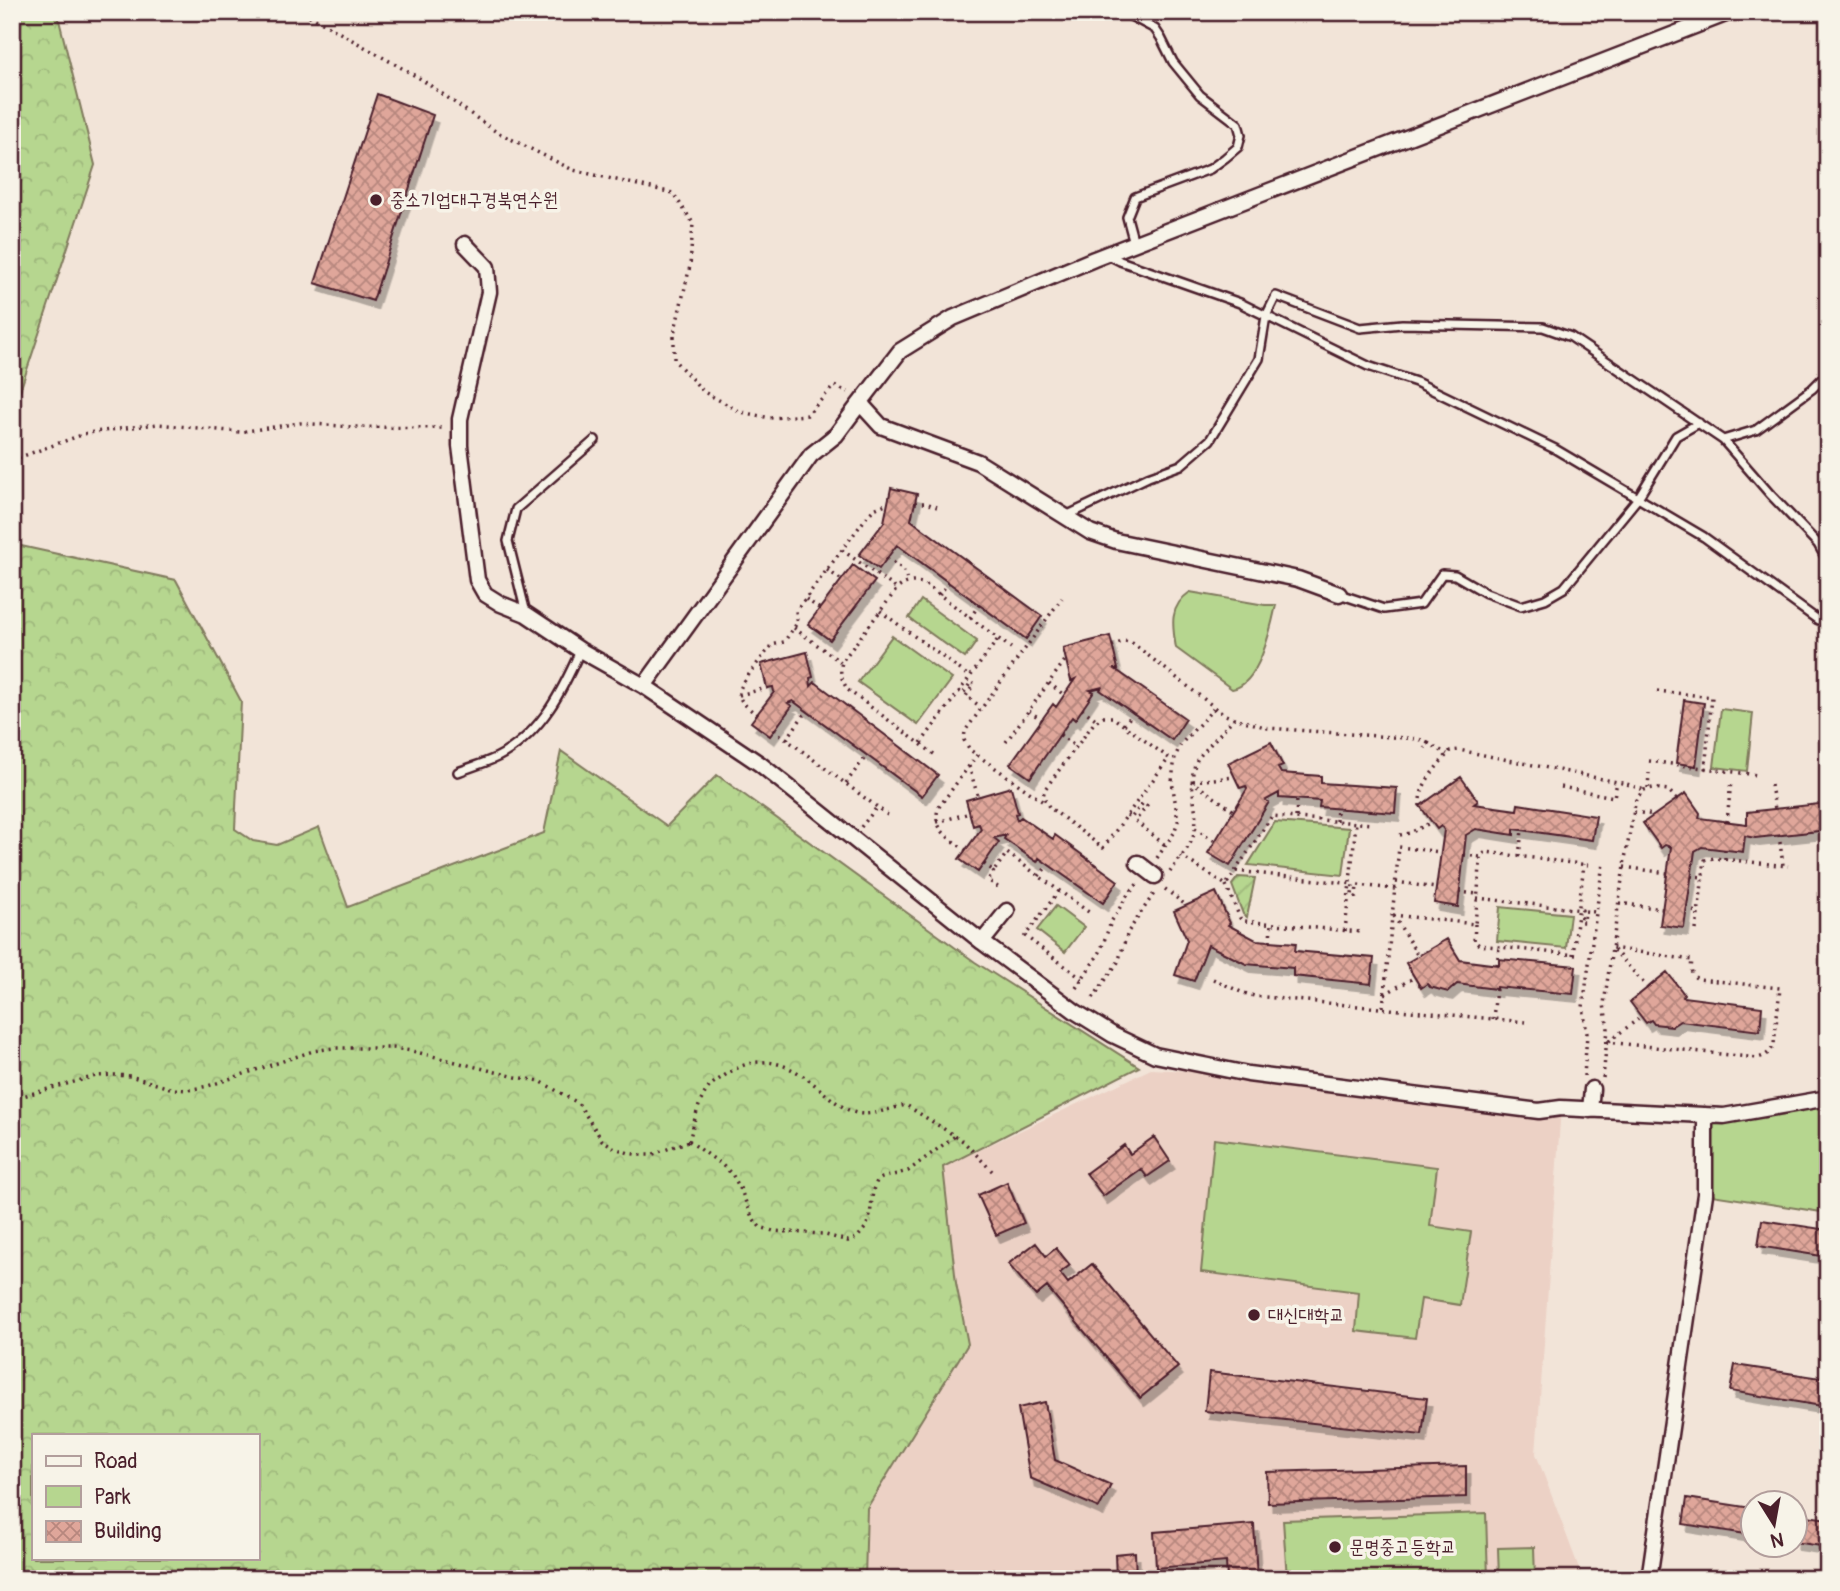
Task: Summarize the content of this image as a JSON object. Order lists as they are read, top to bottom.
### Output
{
  "places": ["중소기업대구경북연수원", "대신대학교", "문명중고등학교"],
  "legend": ["Road", "Park", "Building"],
  "north": "bottom"
}
